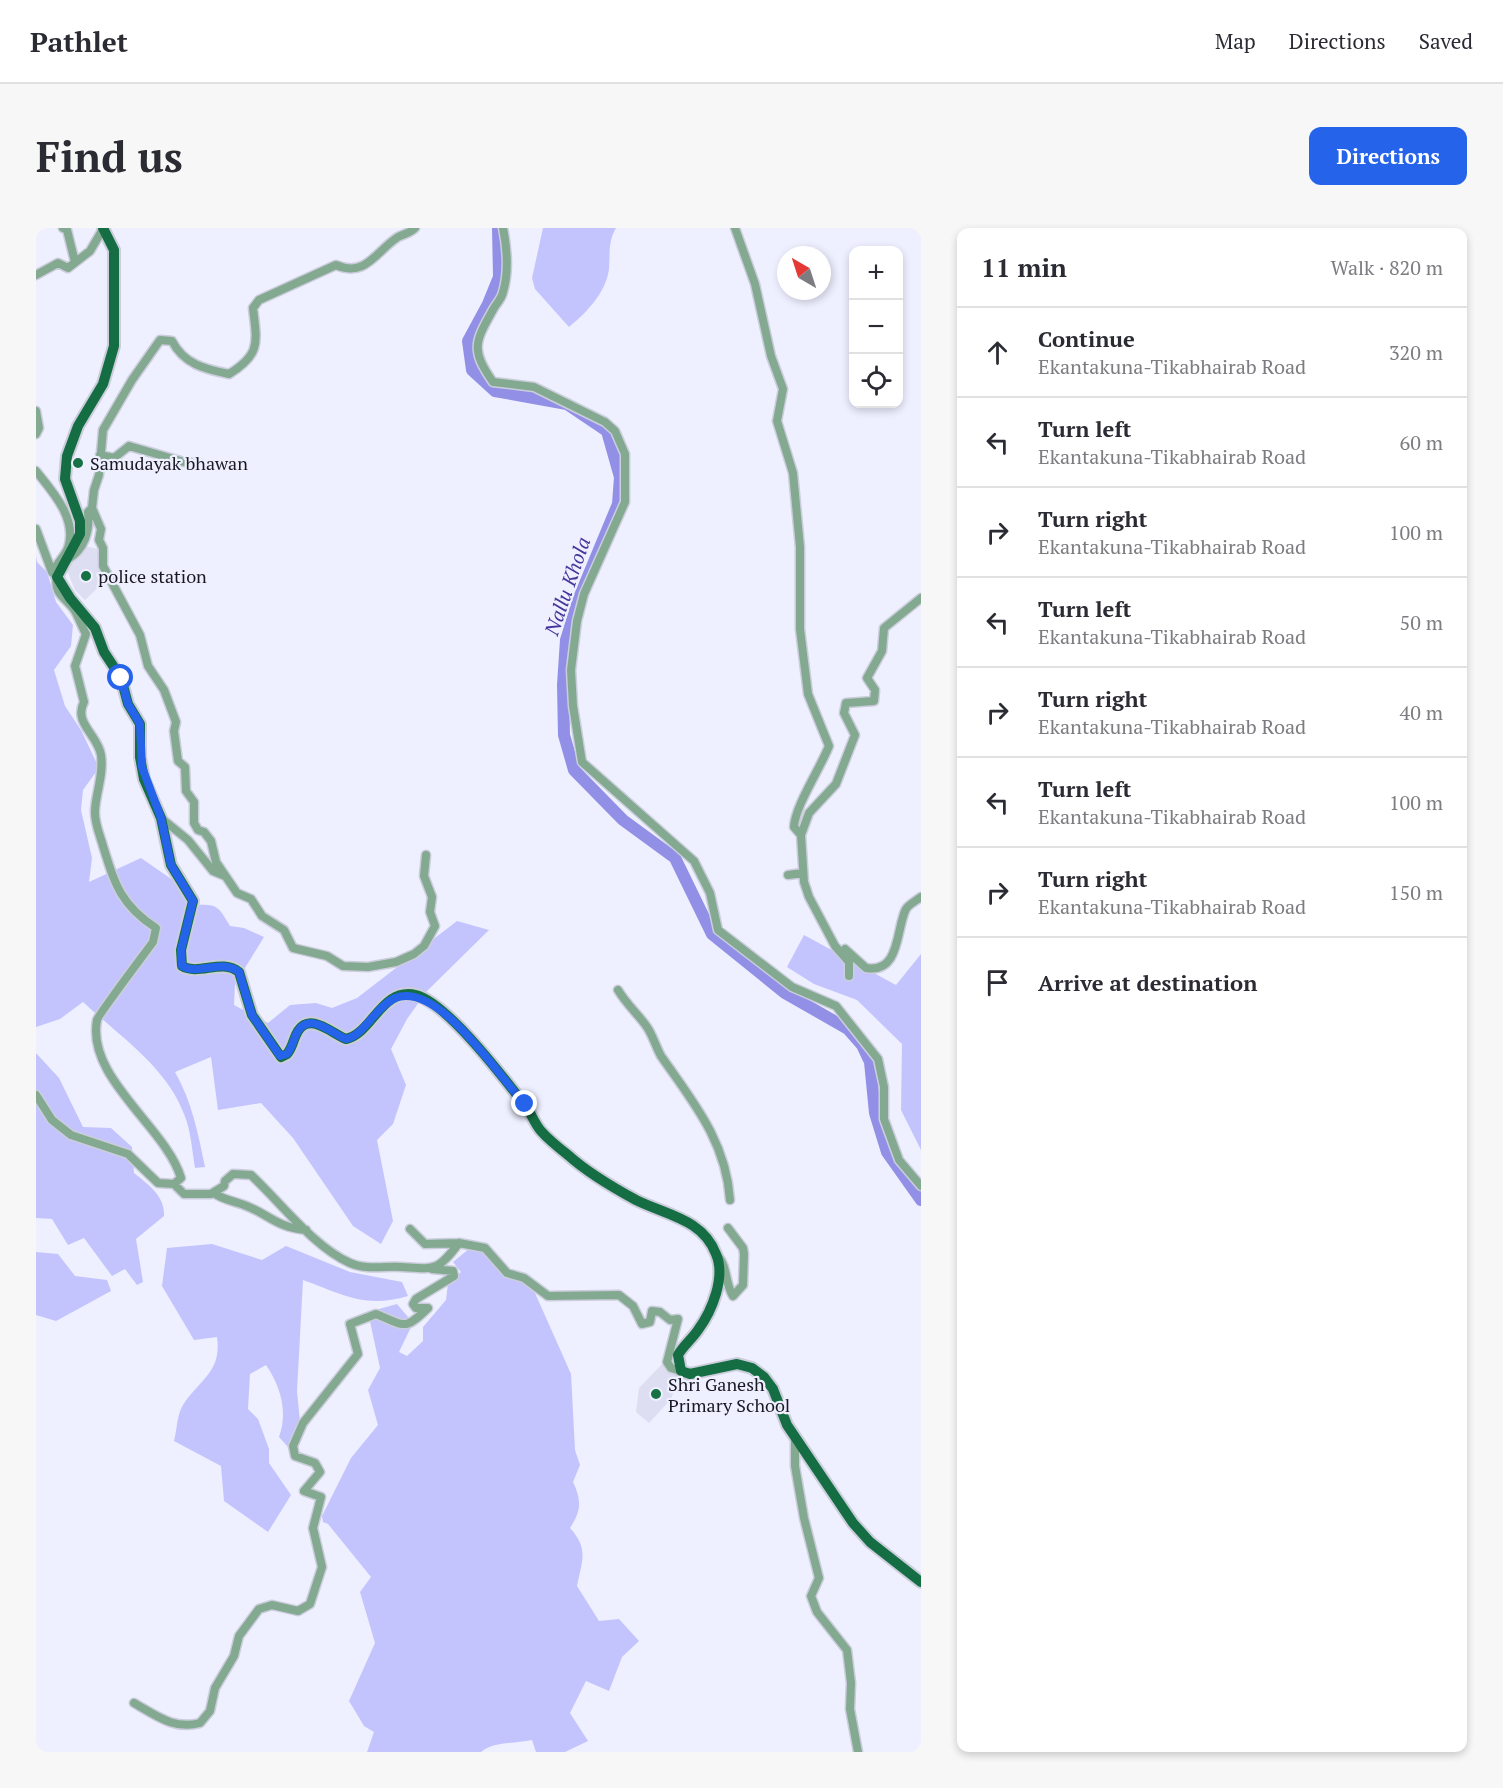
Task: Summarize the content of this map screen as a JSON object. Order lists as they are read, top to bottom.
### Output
{
  "water": ["Nallu Khola"],
  "places": ["Samudayak bhawan", "police station", "Shri Ganesh Primary School"],
  "north": "top left",
  "page": {
    "header": "Pathlet",
    "nav": ["Map", "Directions", "Saved"],
    "buttons": "Directions",
    "title": "Find us",
    "heading": ["11 min", "Walk · 820 m"],
    "map_buttons": ["+", "−"],
    "list": [
      ["Continue", "Ekantakuna-Tikabhairab Road", "320 m"],
      ["Turn left", "Ekantakuna-Tikabhairab Road", "60 m"],
      ["Turn right", "Ekantakuna-Tikabhairab Road", "100 m"],
      ["Turn left", "Ekantakuna-Tikabhairab Road", "50 m"],
      ["Turn right", "Ekantakuna-Tikabhairab Road", "40 m"],
      ["Turn left", "Ekantakuna-Tikabhairab Road", "100 m"],
      ["Turn right", "Ekantakuna-Tikabhairab Road", "150 m"],
      "Arrive at destination"
    ]
  }
}
